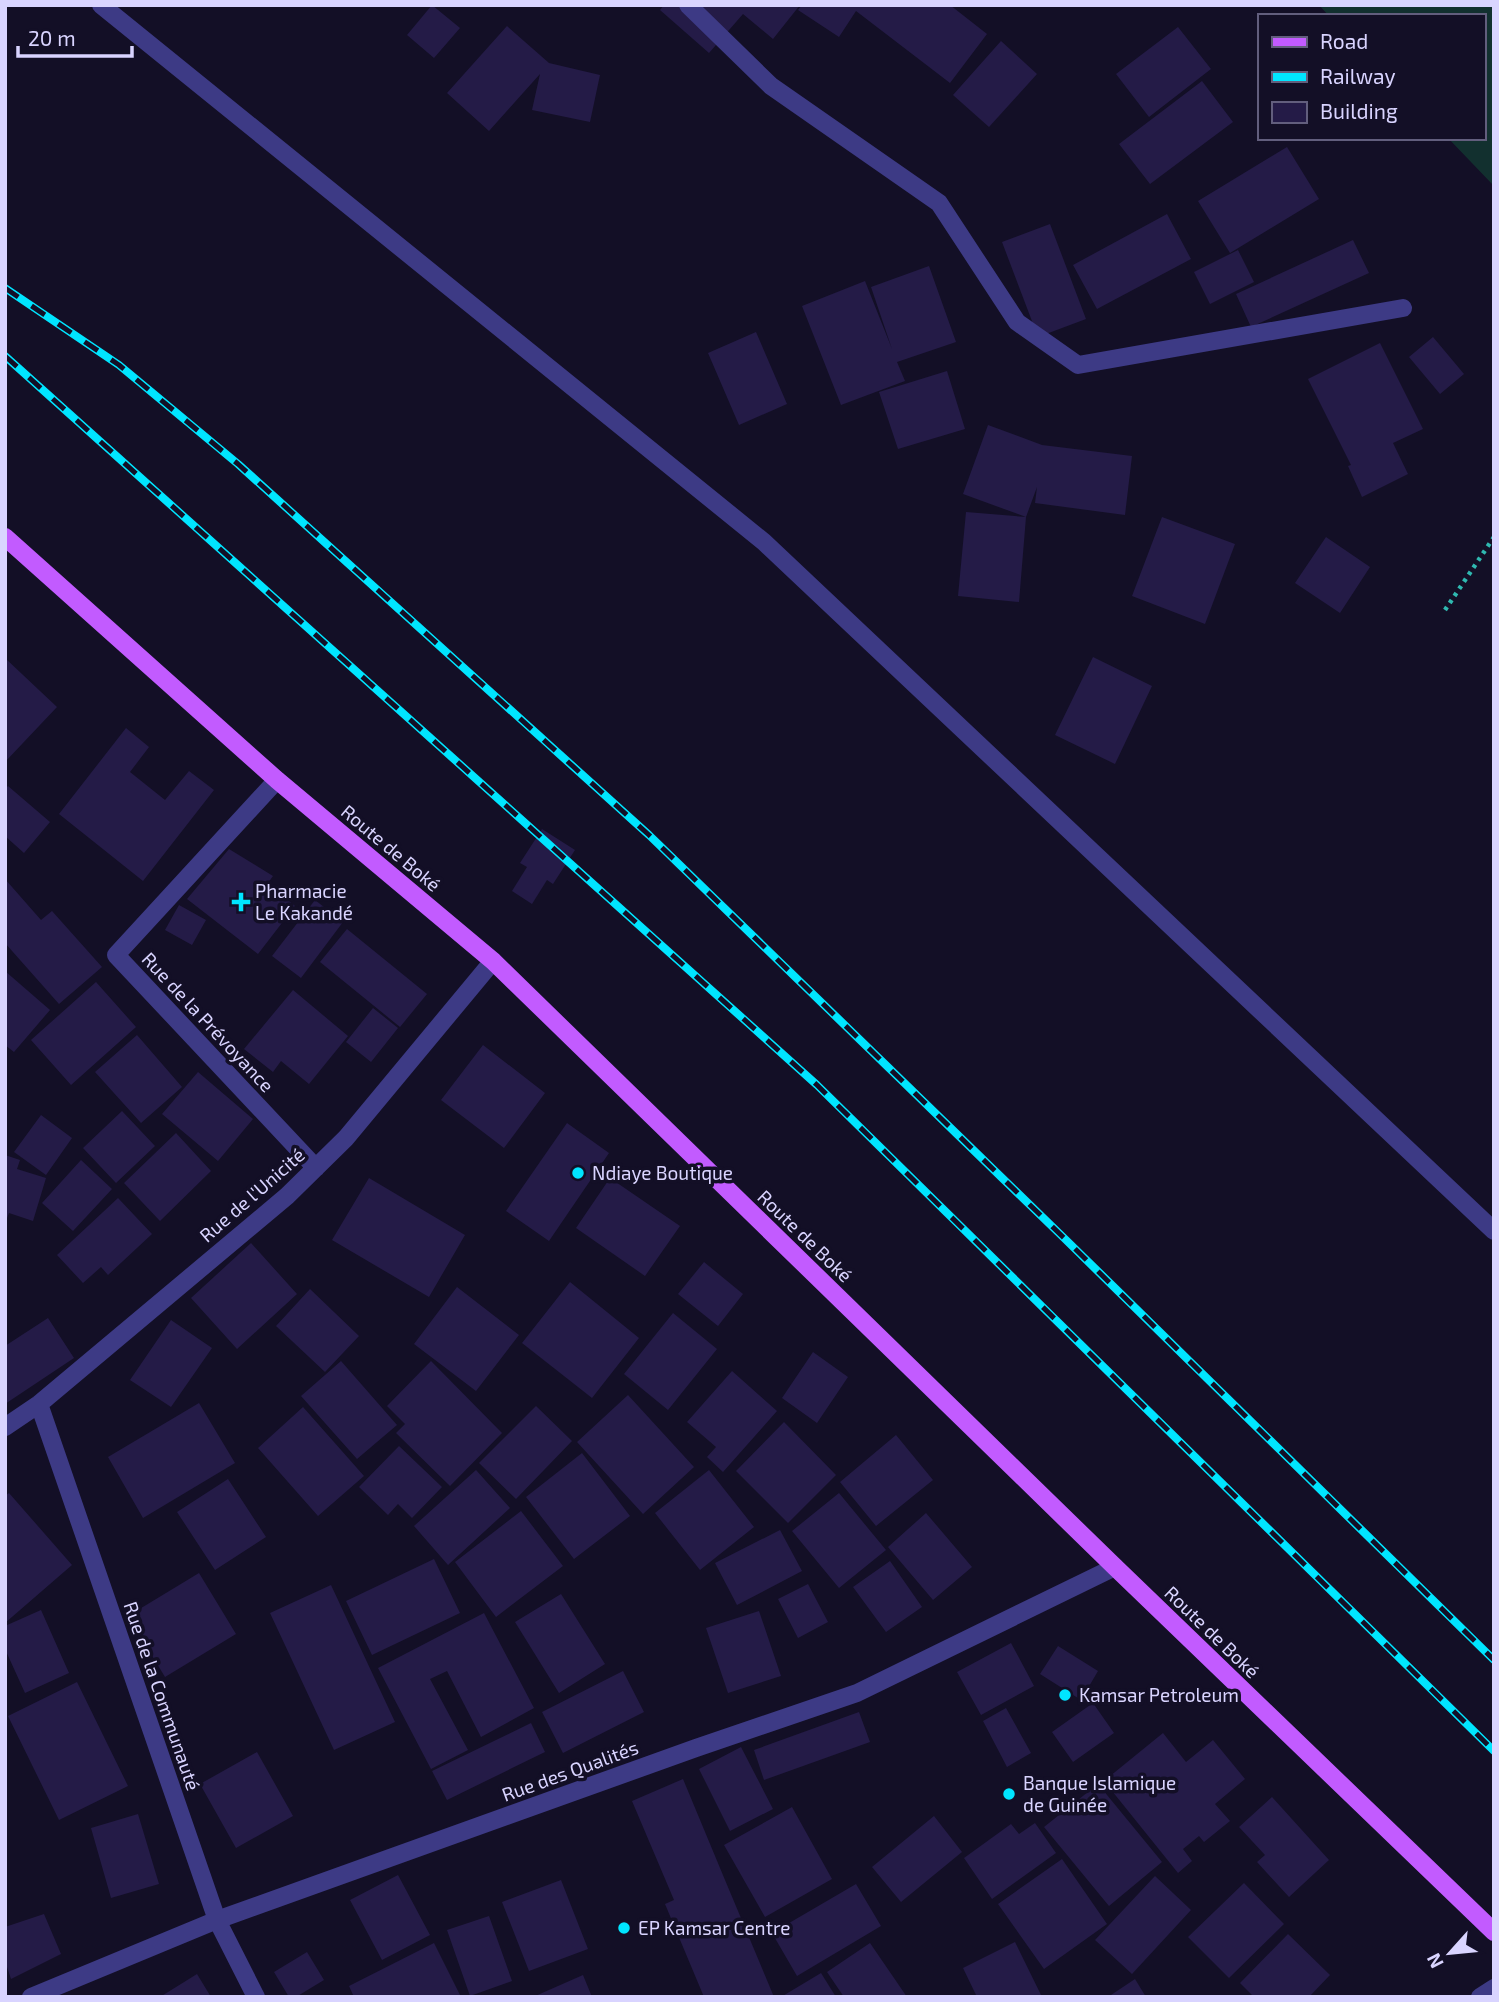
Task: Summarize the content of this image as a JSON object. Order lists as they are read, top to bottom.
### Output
{
  "streets": {
    "main road": ["Route de Boké"],
    "street": [
      "Rue de la Prévoyance",
      "Rue de l'Unicité",
      "Rue de la Communauté",
      "Rue des Qualités"
    ]
  },
  "crossings": [
    ["Route de Boké", "Rue de la Prévoyance"],
    ["Route de Boké", "Rue de l'Unicité"],
    ["Route de Boké", "Rue des Qualités"],
    ["Rue de la Prévoyance", "Rue de l'Unicité"],
    ["Rue de l'Unicité", "Rue de la Communauté"],
    ["Rue de la Communauté", "Rue des Qualités"]
  ],
  "places": {
    "health": ["Pharmacie Le Kakandé"],
    "other": [
      "Ndiaye Boutique",
      "Kamsar Petroleum",
      "Banque Islamique de Guinée",
      "EP Kamsar Centre"
    ]
  },
  "legend": ["Road", "Railway", "Building"],
  "scale_bar": "20 m",
  "north": "bottom left"
}
